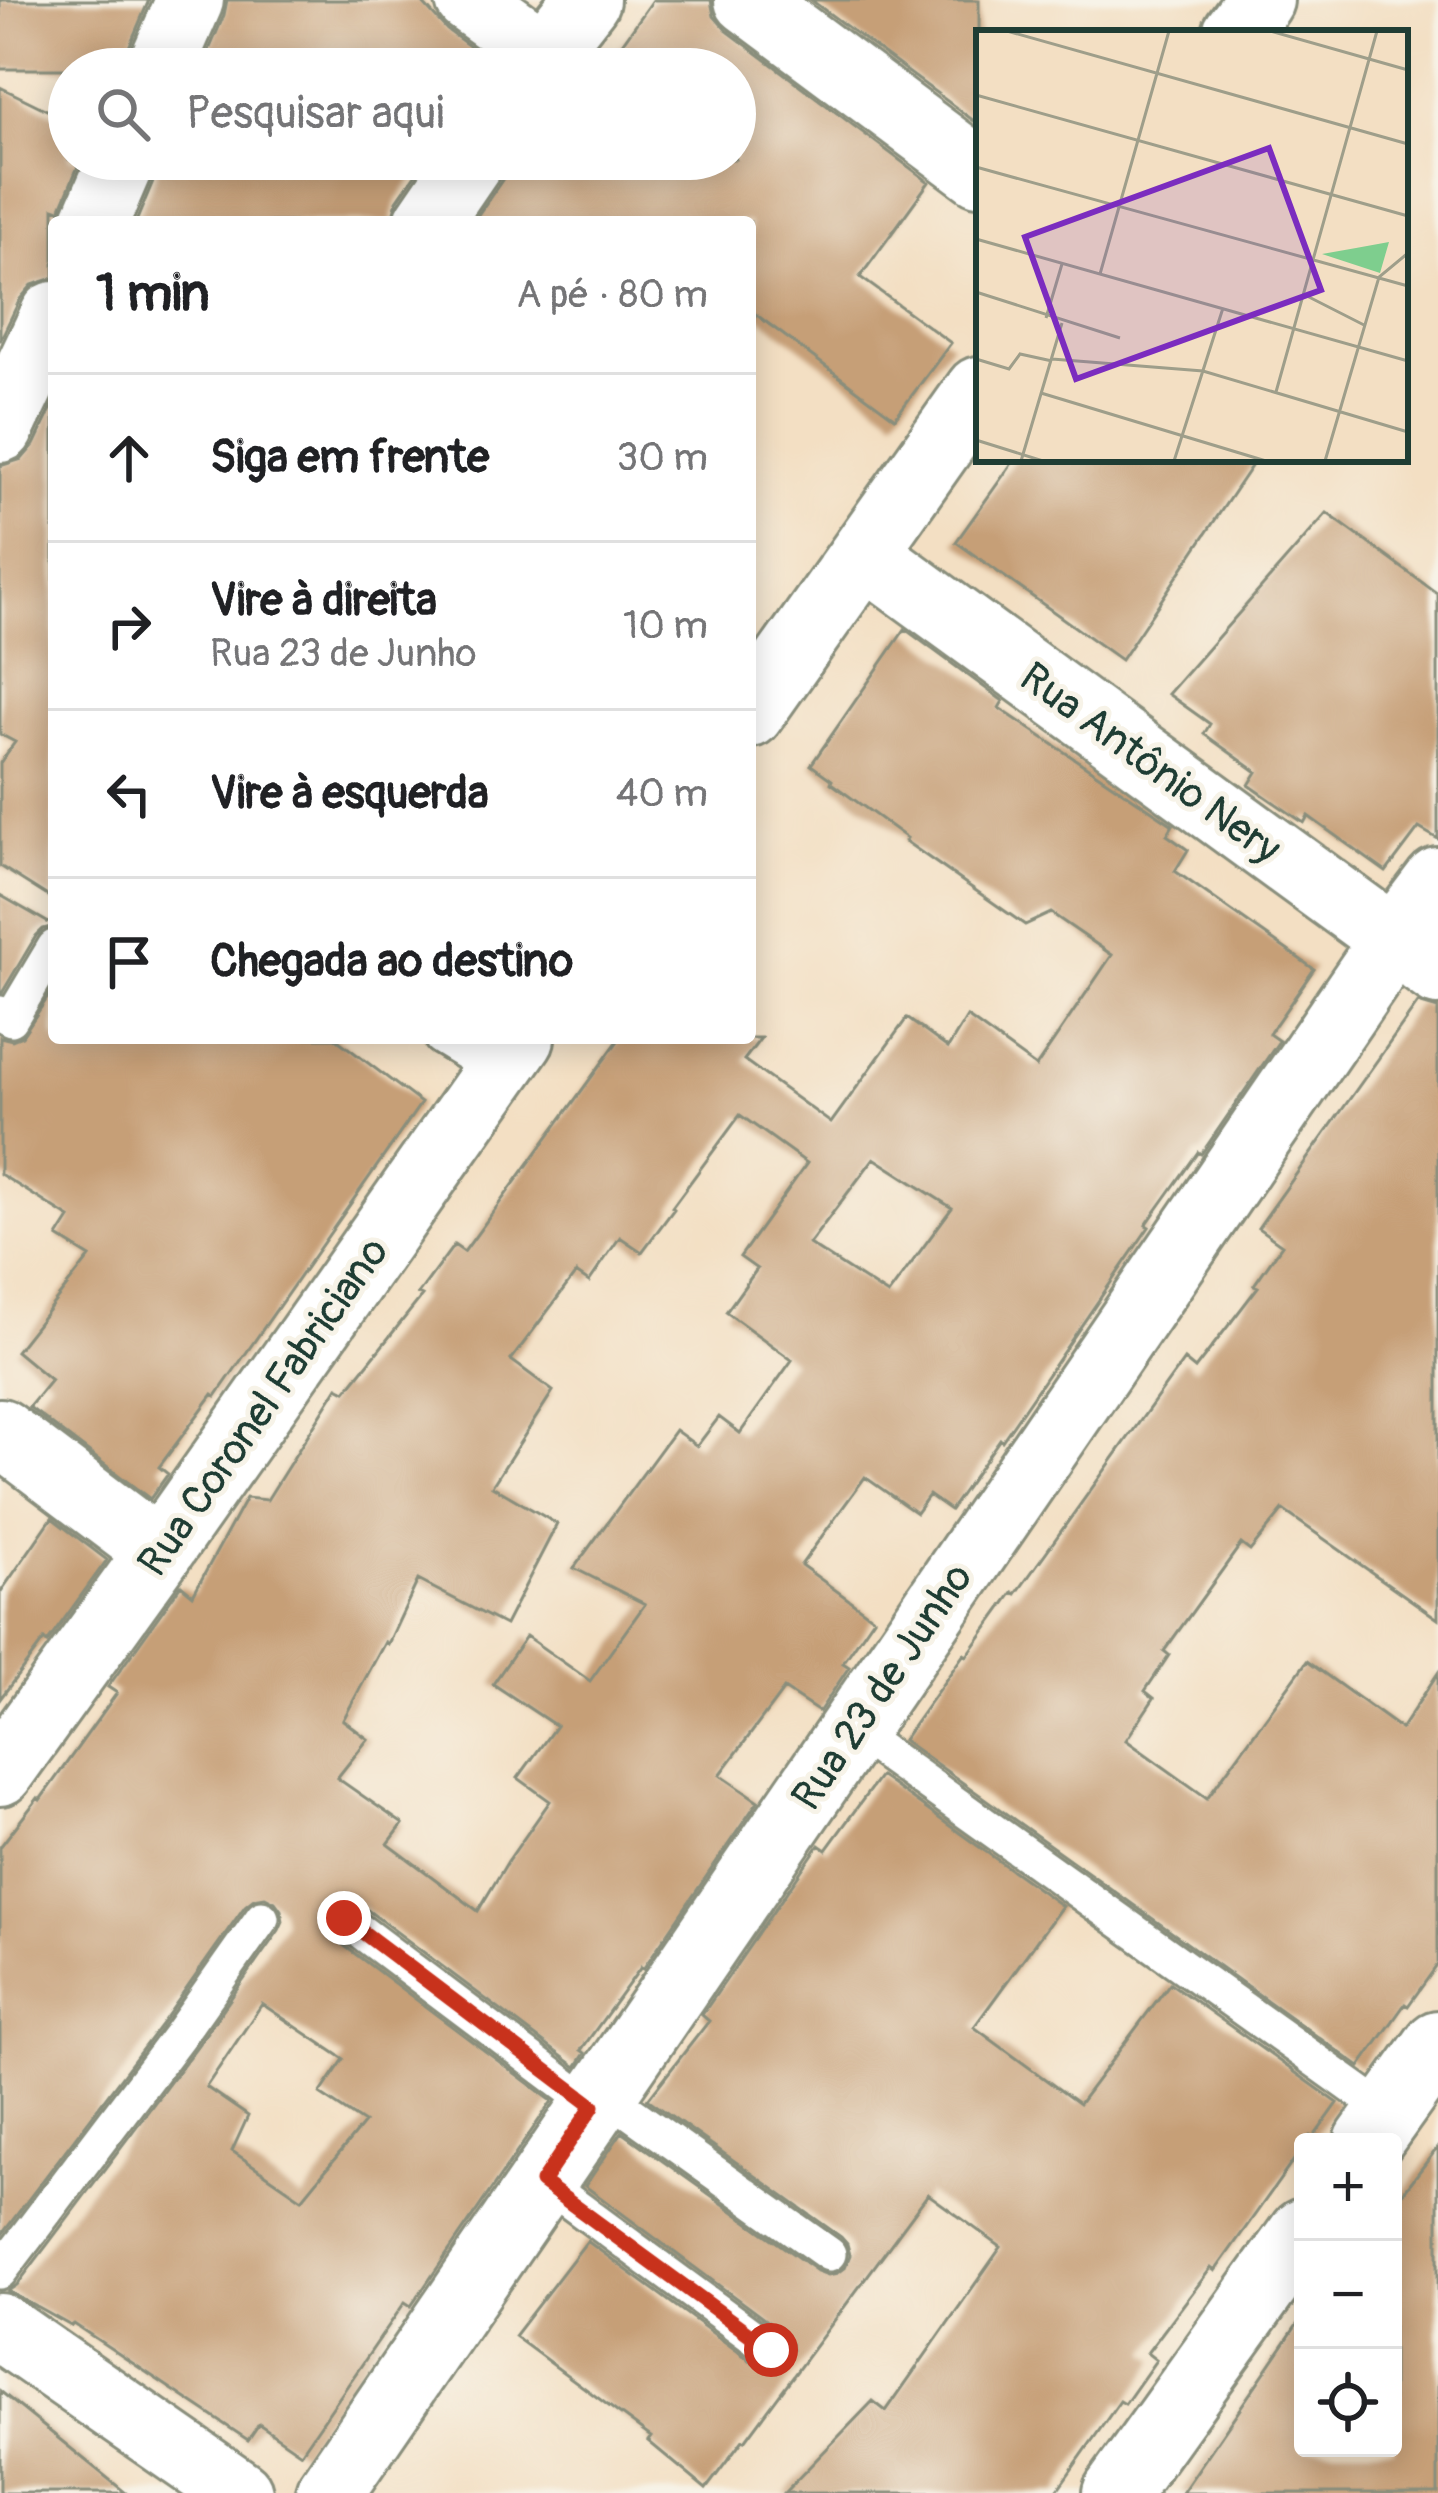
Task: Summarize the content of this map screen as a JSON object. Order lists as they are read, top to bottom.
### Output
{
  "streets": {
    "street": ["Rua Antônio Nery", "Rua Coronel Fabriciano", "Rua 23 de Junho"]
  },
  "crossings": [
    ["Rua Antônio Nery", "Rua 23 de Junho"]
  ],
  "page": {
    "search": "Pesquisar aqui",
    "heading": ["1 min", "A pé · 80 m"],
    "list": [
      ["Siga em frente", "30 m"],
      ["Vire à direita", "Rua 23 de Junho", "10 m"],
      ["Vire à esquerda", "40 m"],
      "Chegada ao destino"
    ],
    "map_buttons": ["+", "−"]
  }
}
